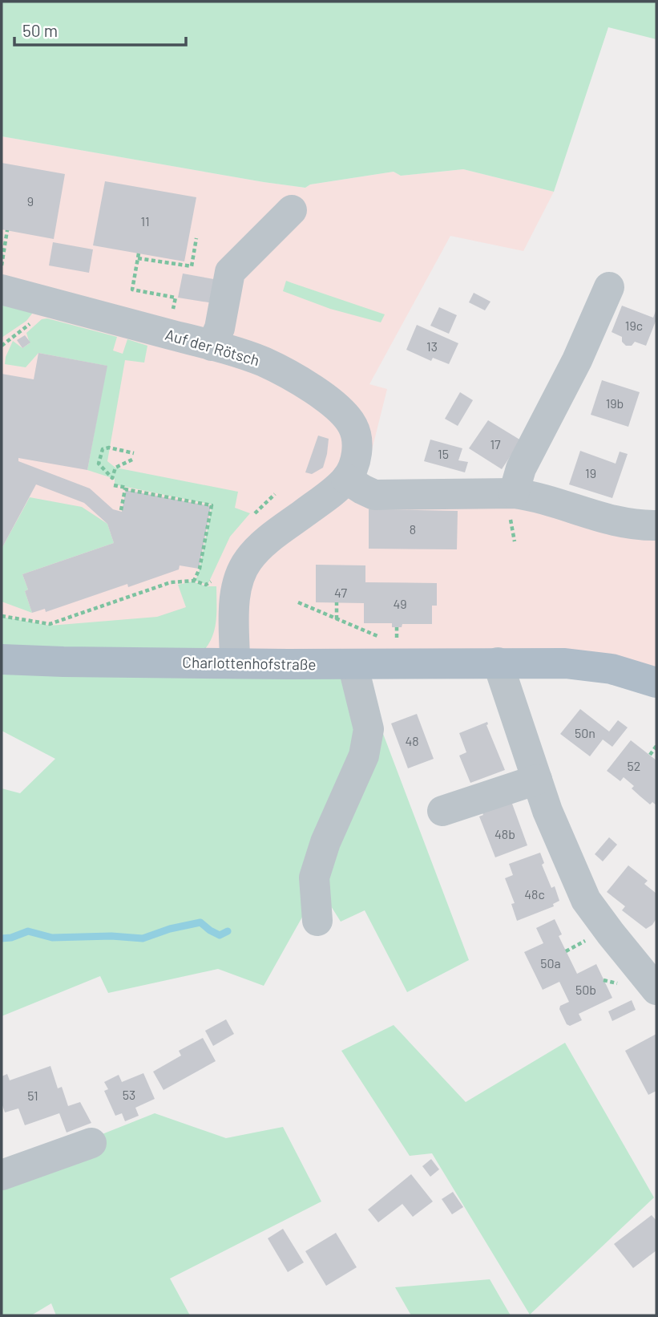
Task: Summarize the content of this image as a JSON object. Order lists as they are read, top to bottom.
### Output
{
  "streets": {
    "main road": ["Charlottenhofstraße"],
    "street": ["Auf der Rötsch"]
  },
  "house_numbers": [
    "9",
    "11",
    "19c",
    "13",
    "19b",
    "17",
    "15",
    "19",
    "8",
    "47",
    "49",
    "50n",
    "48",
    "52",
    "48b",
    "48c",
    "50a",
    "50b",
    "53",
    "51"
  ],
  "scale_bar": "50 m"
}
